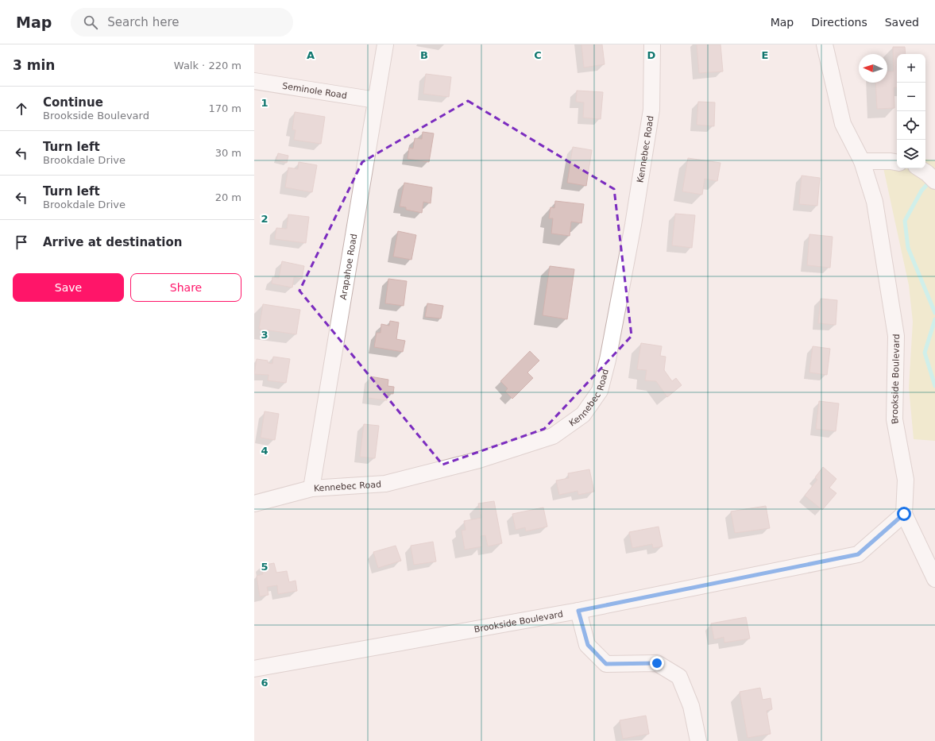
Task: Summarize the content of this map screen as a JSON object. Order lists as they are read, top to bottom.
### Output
{
  "streets": {
    "street": [
      "Seminole Road",
      "Kennebec Road",
      "Arapahoe Road",
      "Brookside Boulevard"
    ]
  },
  "crossings": [
    ["Seminole Road", "Arapahoe Road"],
    ["Kennebec Road", "Arapahoe Road"]
  ],
  "north": "left",
  "page": {
    "header": "Map",
    "search": "Search here",
    "nav": ["Map", "Directions", "Saved"],
    "heading": ["3 min", "Walk · 220 m"],
    "map_buttons": ["+", "−"],
    "list": [
      ["Continue", "Brookside Boulevard", "170 m"],
      ["Turn left", "Brookdale Drive", "30 m"],
      ["Turn left", "Brookdale Drive", "20 m"],
      "Arrive at destination"
    ],
    "buttons": ["Save", "Share"]
  },
  "grid": {
    "columns": [
      "A",
      "B",
      "C",
      "D",
      "E"
    ],
    "rows": [
      "1",
      "2",
      "3",
      "4",
      "5",
      "6"
    ]
  }
}
